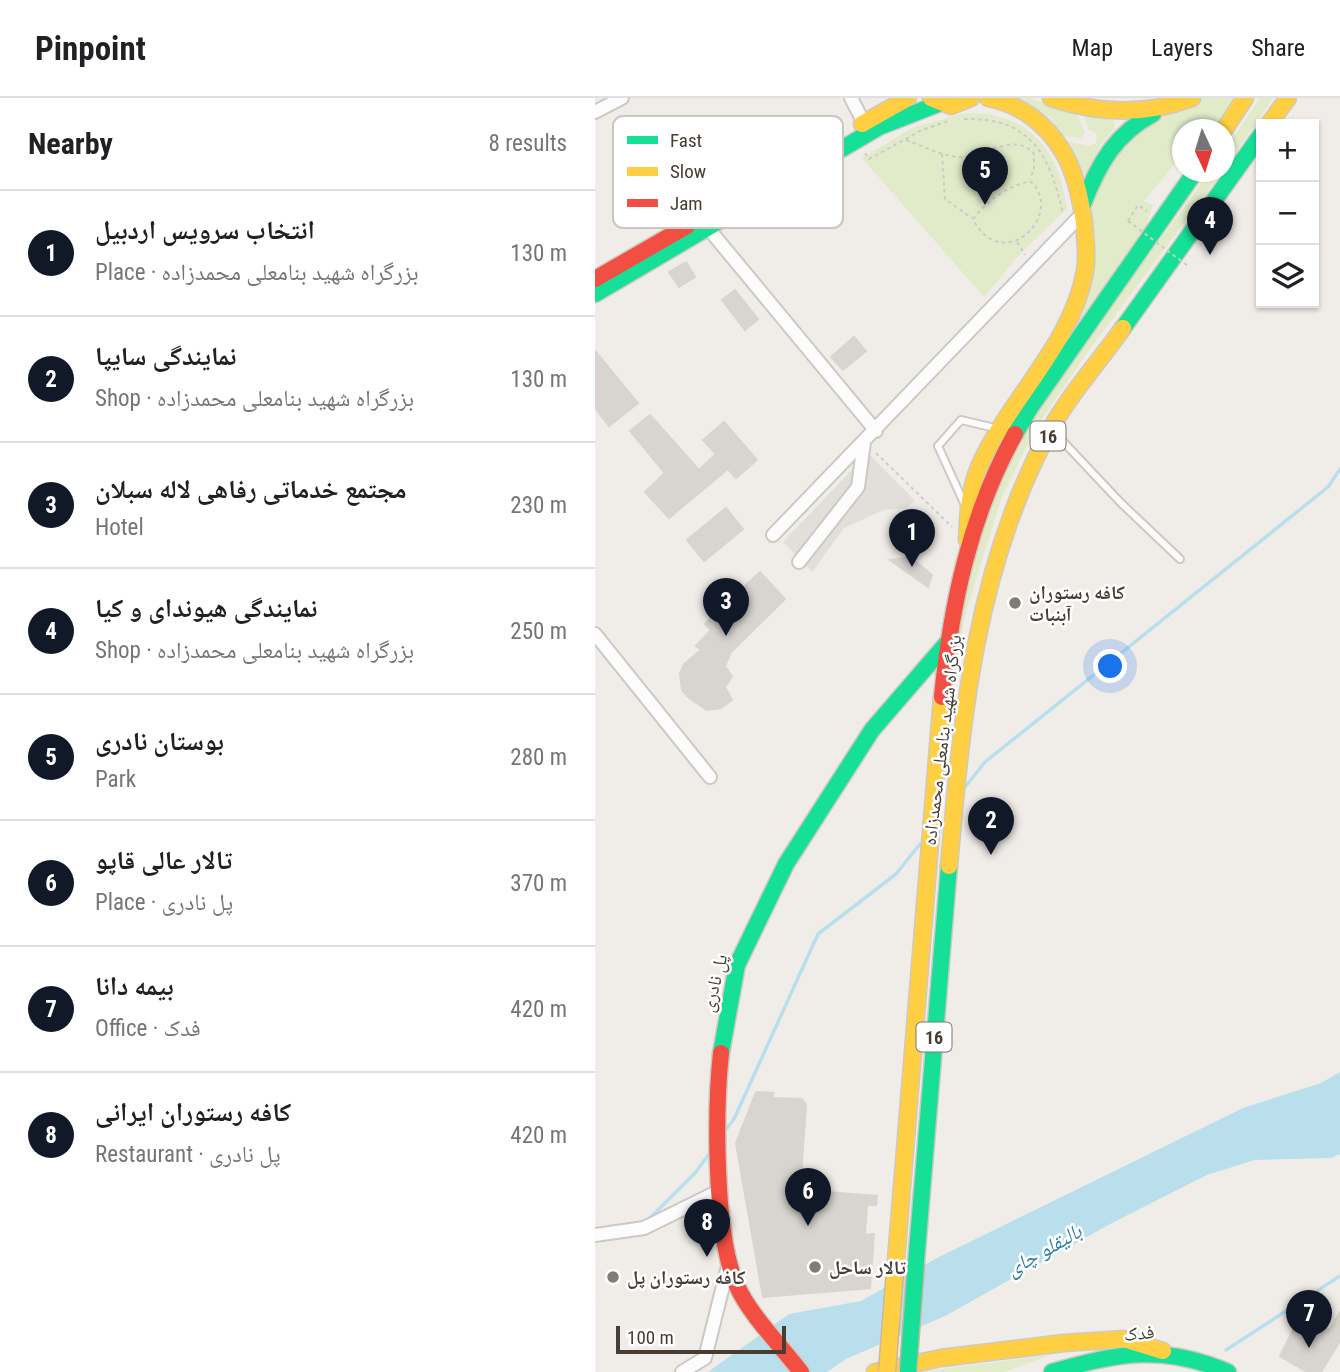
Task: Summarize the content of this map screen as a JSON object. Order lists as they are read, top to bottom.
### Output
{
  "streets": {
    "main road": [
      "16",
      "بزرگراه شهید بنامعلی محمدزاده",
      "پل نادری",
      "فدک"
    ]
  },
  "crossings": [
    ["بزرگراه شهید بنامعلی محمدزاده", "پل نادری"]
  ],
  "water": ["بالیقلو چای"],
  "places": ["کافه رستوران آبنبات", "تالار ساحل", "کافه رستوران پل"],
  "legend": ["Fast", "Slow", "Jam"],
  "scale_bar": "100 m",
  "north": "bottom",
  "page": {
    "header": "Pinpoint",
    "nav": ["Map", "Layers", "Share"],
    "heading": ["Nearby", "8 results"],
    "map_buttons": ["+", "−"],
    "pins": [
      "5",
      "4",
      "1",
      "3",
      "2",
      "6",
      "8",
      "7"
    ],
    "list": [
      {
        "mark": "1",
        "name": "انتخاب سرویس اردبیل",
        "note": "Place · بزرگراه شهید بنامعلی محمدزاده",
        "value": "130 m"
      },
      {
        "mark": "2",
        "name": "نمایندگی سایپا",
        "note": "Shop · بزرگراه شهید بنامعلی محمدزاده",
        "value": "130 m"
      },
      {
        "mark": "3",
        "name": "مجتمع خدماتی رفاهی لاله سبلان",
        "note": "Hotel",
        "value": "230 m"
      },
      {
        "mark": "4",
        "name": "نمایندگی هیوندای و کیا",
        "note": "Shop · بزرگراه شهید بنامعلی محمدزاده",
        "value": "250 m"
      },
      {
        "mark": "5",
        "name": "بوستان نادری",
        "note": "Park",
        "value": "280 m"
      },
      {
        "mark": "6",
        "name": "تالار عالی قاپو",
        "note": "Place · پل نادری",
        "value": "370 m"
      },
      {
        "mark": "7",
        "name": "بیمه دانا",
        "note": "Office · فدک",
        "value": "420 m"
      },
      {
        "mark": "8",
        "name": "کافه رستوران ایرانی",
        "note": "Restaurant · پل نادری",
        "value": "420 m"
      }
    ],
    "scale": "100 m"
  }
}
